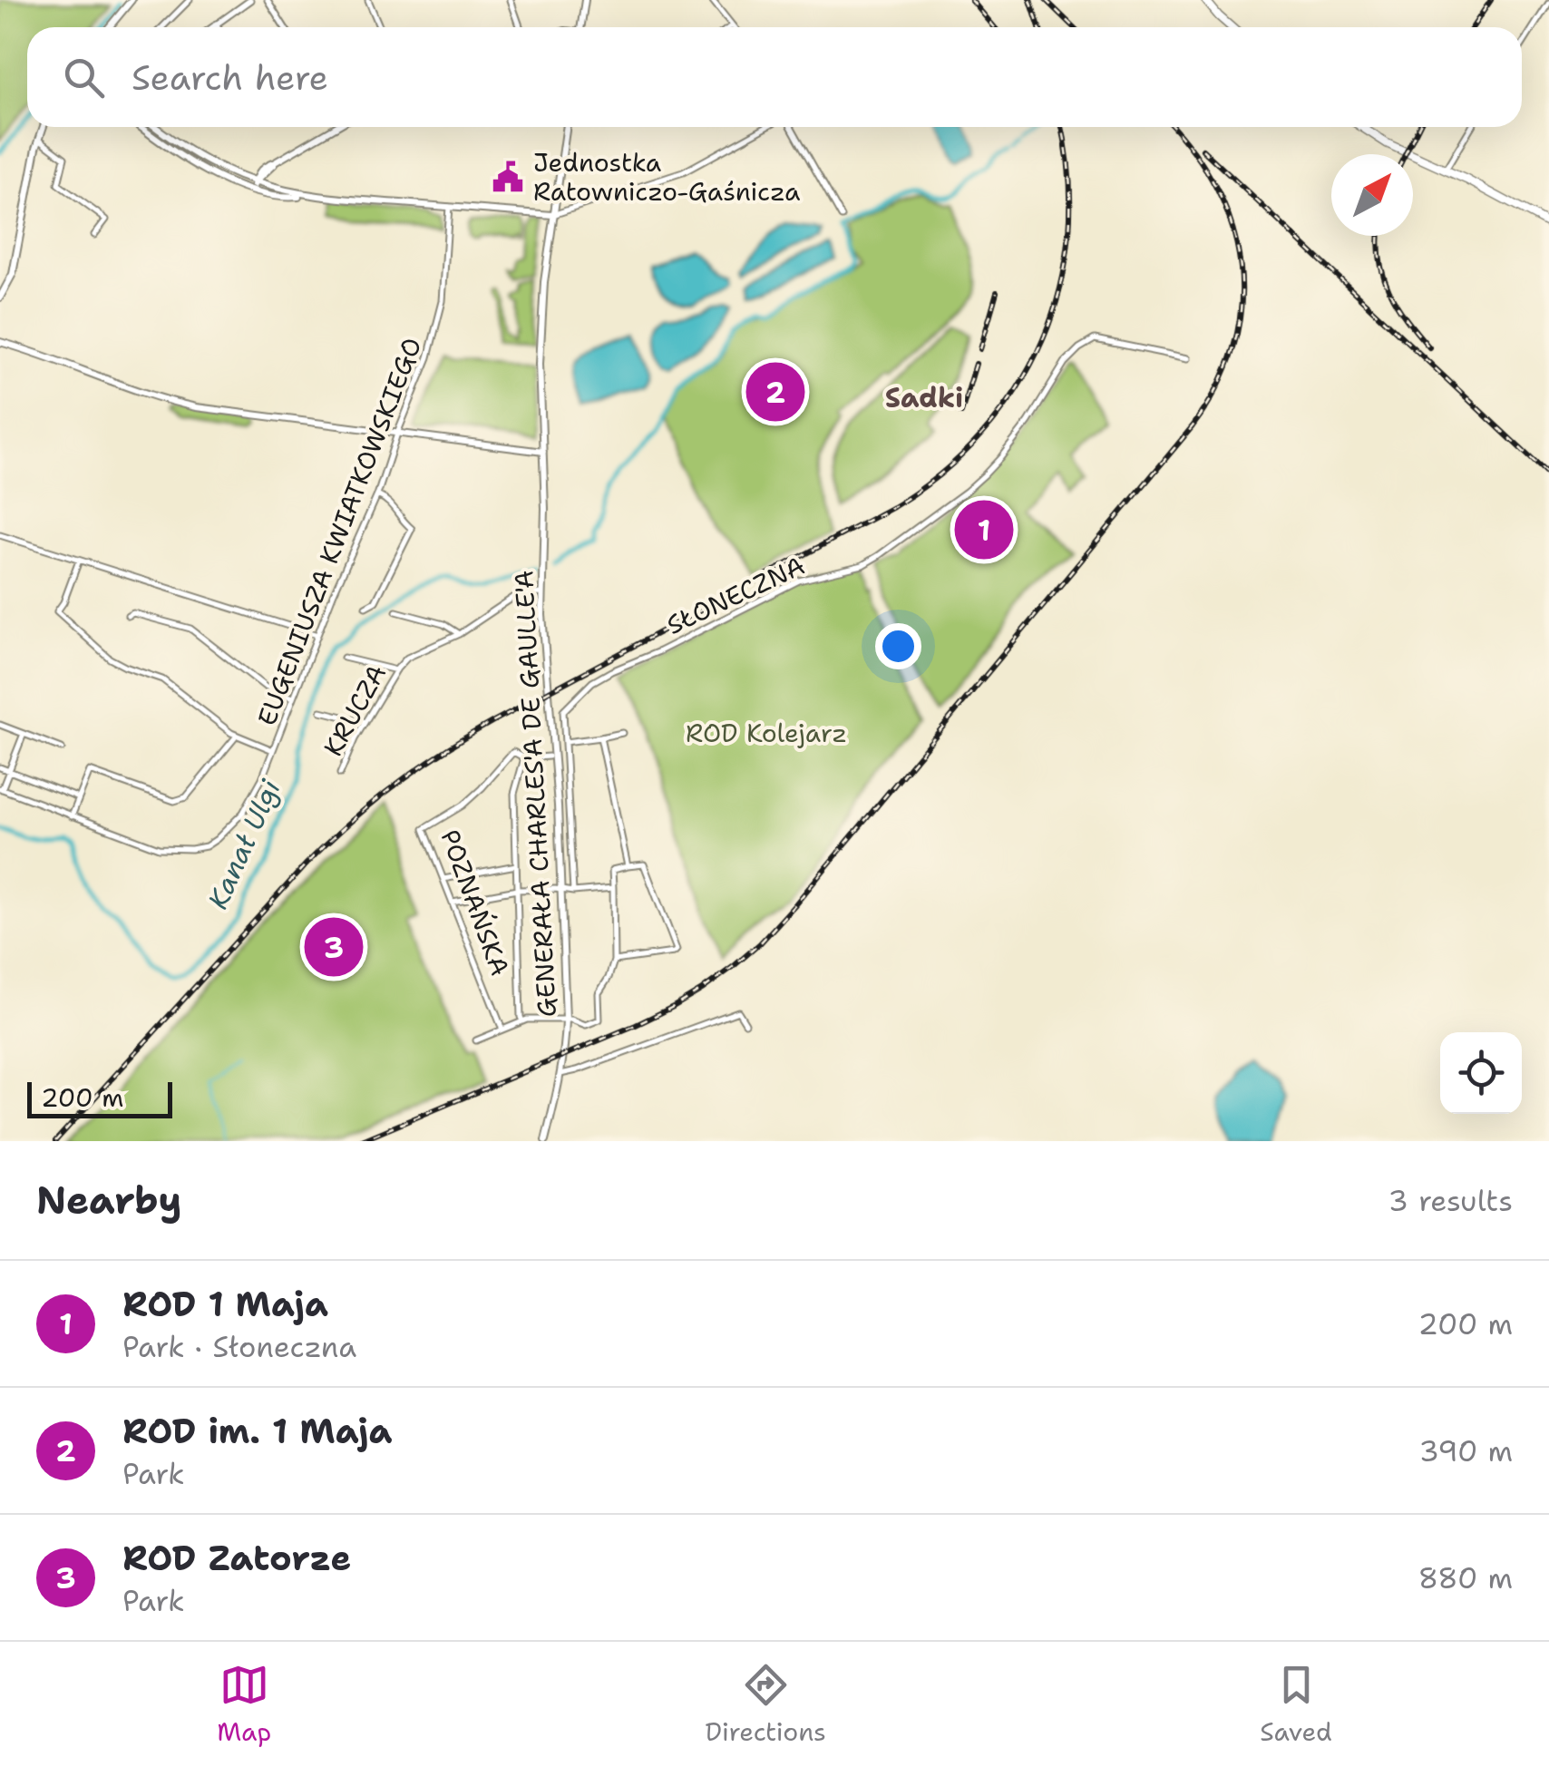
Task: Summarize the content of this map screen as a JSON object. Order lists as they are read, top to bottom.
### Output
{
  "streets": {
    "street": [
      "EUGENIUSZA KWIATKOWSKIEGO",
      "SŁONECZNA",
      "KRUCZA",
      "GENERAŁA CHARLES'A DE GAULLE'A",
      "POZNAŃSKA"
    ]
  },
  "crossings": [
    ["KRUCZA", "GENERAŁA CHARLES'A DE GAULLE'A"]
  ],
  "districts": ["Sadki"],
  "water": ["Kanał Ulgi"],
  "parks": ["ROD Kolejarz"],
  "places": {
    "public building": ["Jednostka Ratowniczo-Gaśnicza"]
  },
  "scale_bar": "200 m",
  "north": "top right",
  "page": {
    "search": "Search here",
    "pins": ["2", "1", "3"],
    "scale": "200 m",
    "heading": ["Nearby", "3 results"],
    "list": [
      {
        "mark": "1",
        "name": "ROD 1 Maja",
        "note": "Park · Słoneczna",
        "value": "200 m"
      },
      {
        "mark": "2",
        "name": "ROD im. 1 Maja",
        "note": "Park",
        "value": "390 m"
      },
      {
        "mark": "3",
        "name": "ROD Zatorze",
        "note": "Park",
        "value": "880 m"
      }
    ],
    "nav": ["Map", "Directions", "Saved"]
  }
}
